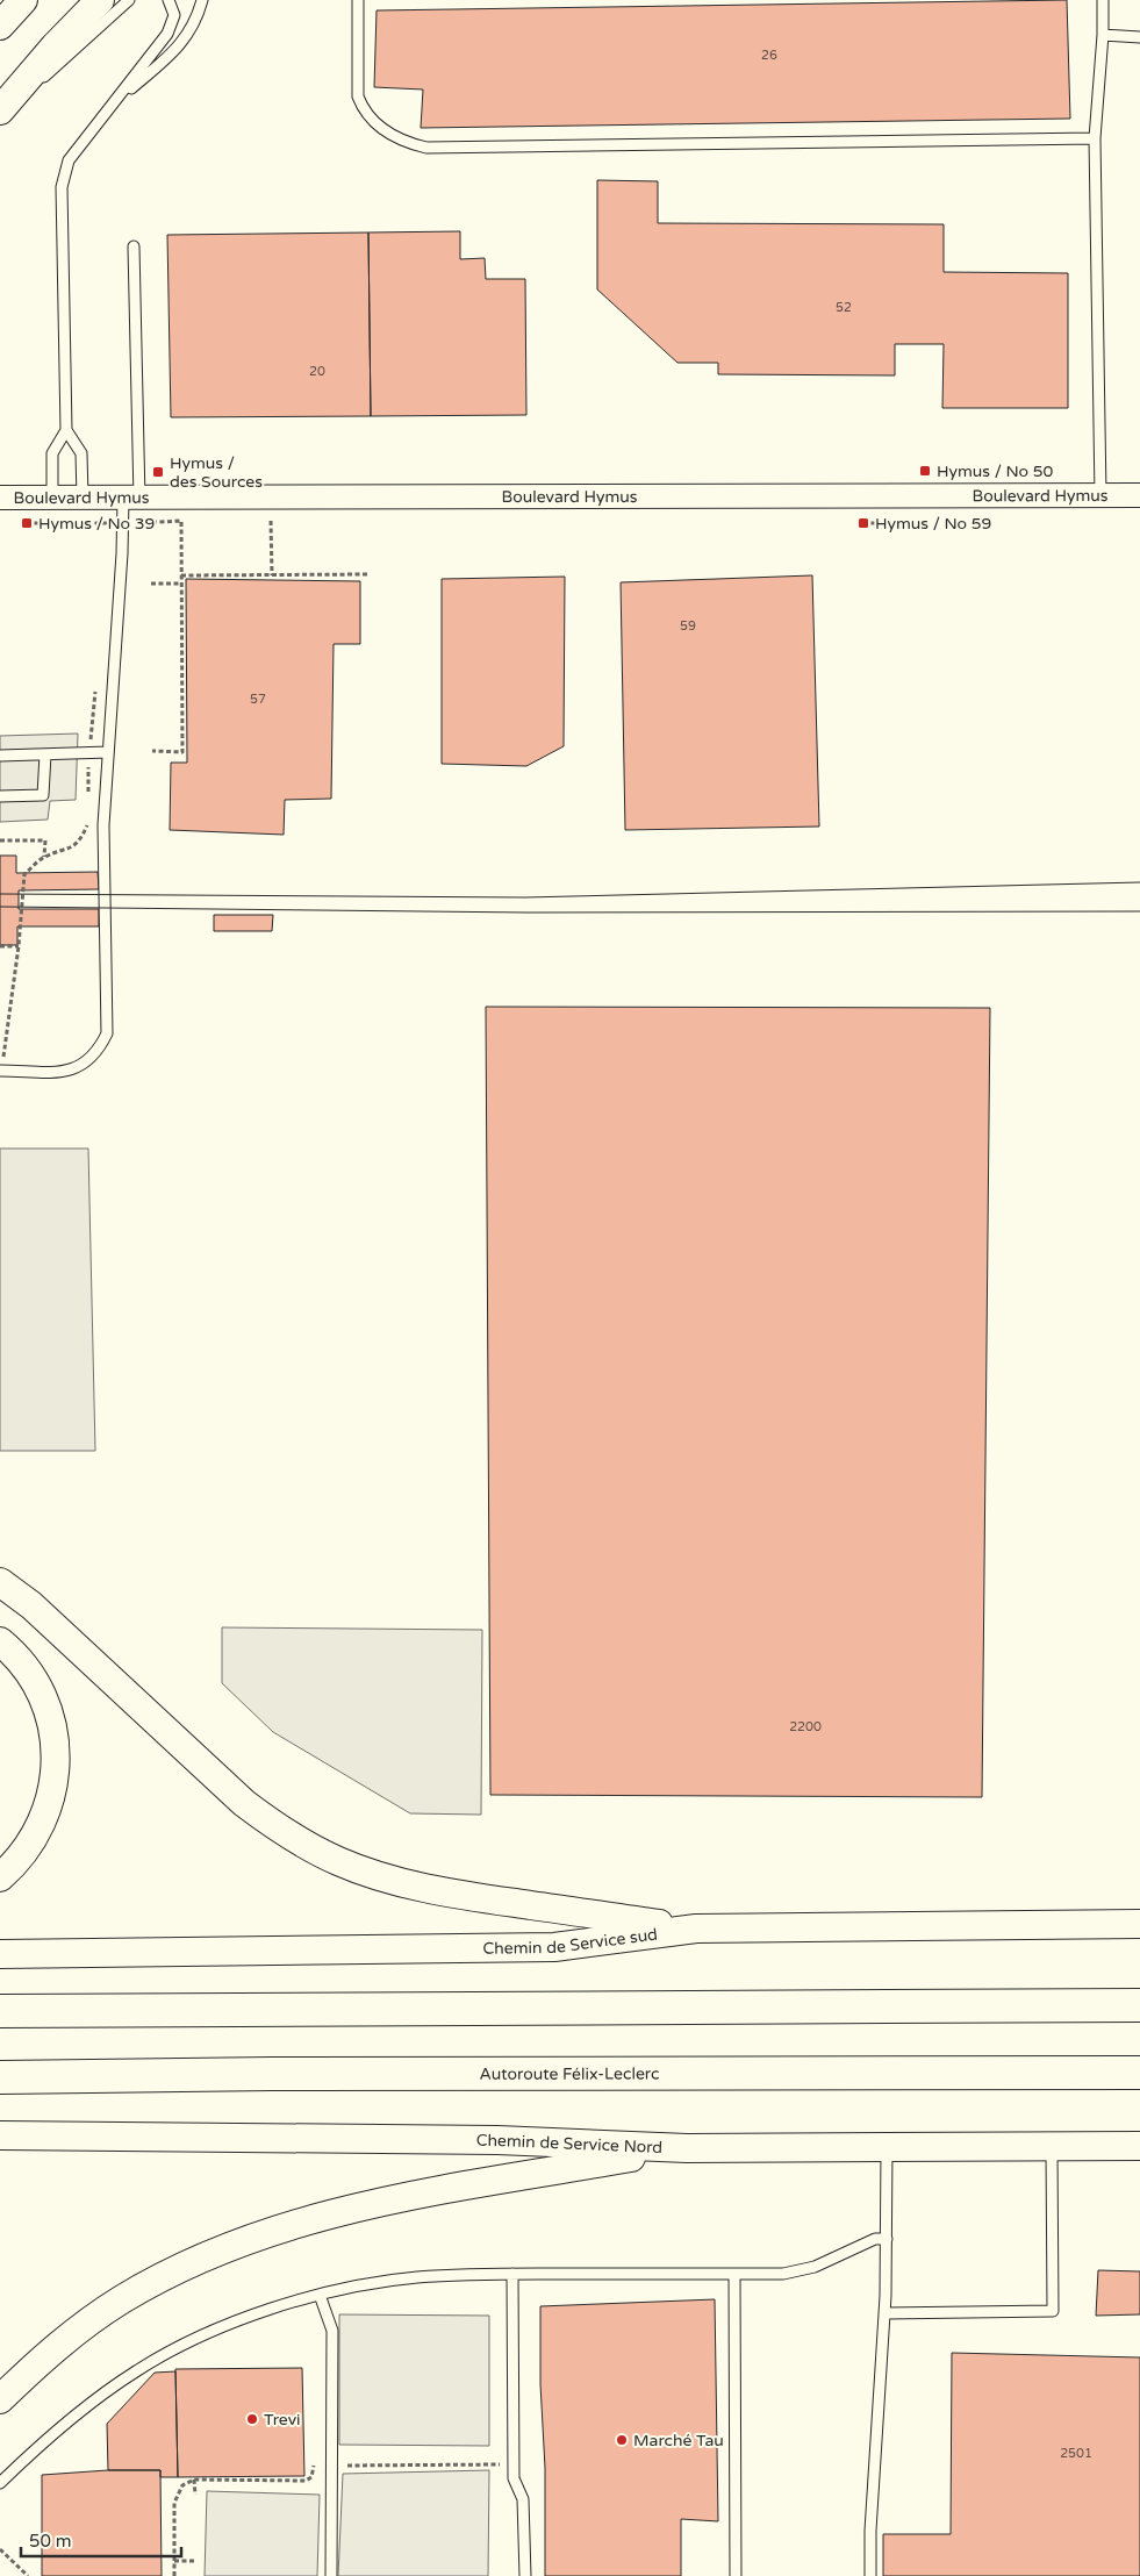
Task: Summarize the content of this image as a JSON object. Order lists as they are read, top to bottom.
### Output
{
  "streets": {
    "highway": ["Autoroute Félix-Leclerc"],
    "main road": ["Chemin de Service sud", "Chemin de Service Nord"],
    "street": ["Boulevard Hymus"]
  },
  "places": {
    "transit": [
      "Hymus / No 50",
      "Hymus / des Sources",
      "Hymus / No 39",
      "Hymus / No 59"
    ],
    "other": ["Trevi", "Marché Tau"]
  },
  "house_numbers": [
    "26",
    "52",
    "20",
    "59",
    "57",
    "2200",
    "2501"
  ],
  "scale_bar": "50 m"
}
